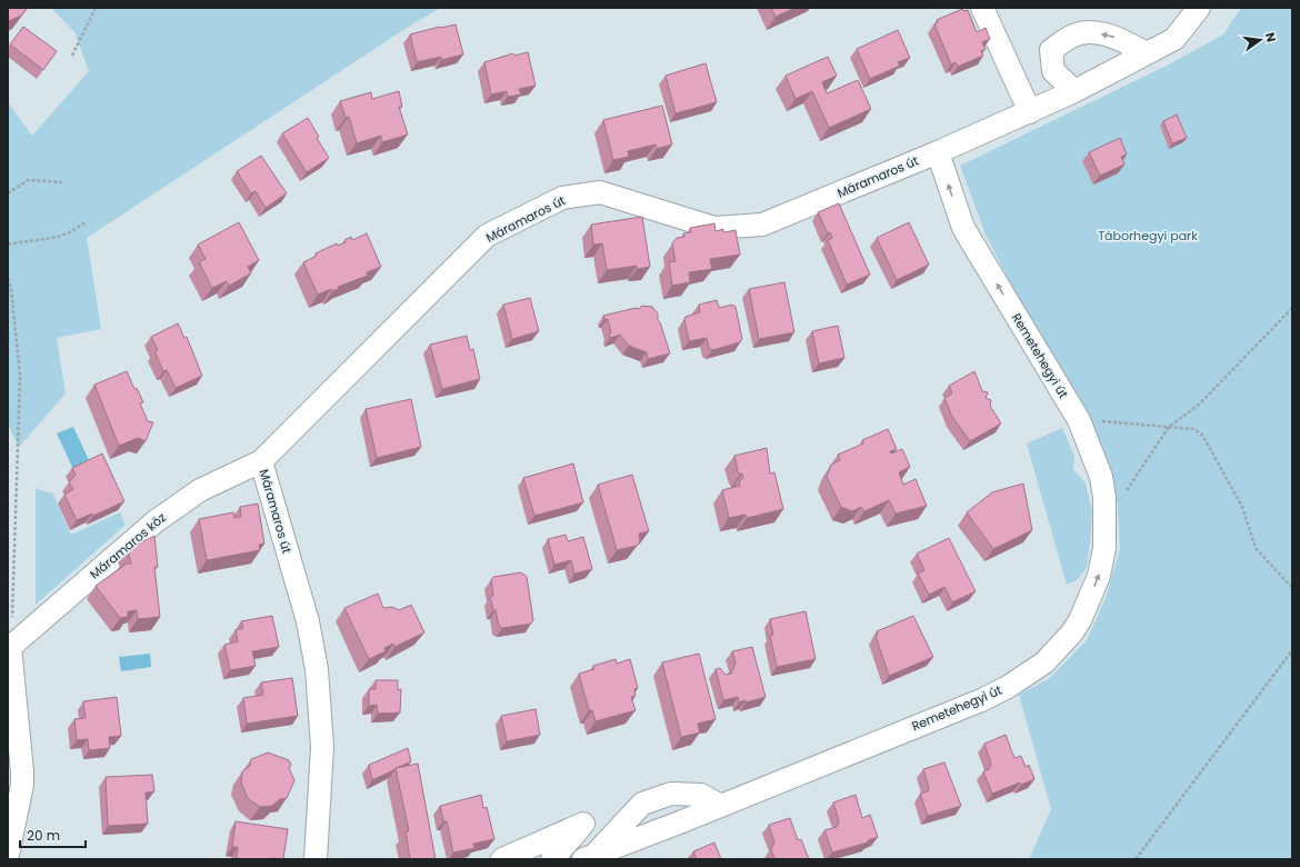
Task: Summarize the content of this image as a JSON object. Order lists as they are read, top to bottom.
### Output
{
  "streets": {
    "street": ["Máramaros út", "Remetehegyi út", "Máramaros köz"]
  },
  "crossings": [
    ["Máramaros út", "Remetehegyi út"],
    ["Máramaros út", "Máramaros köz"]
  ],
  "parks": ["Táborhegyi park"],
  "scale_bar": "20 m",
  "north": "right"
}
